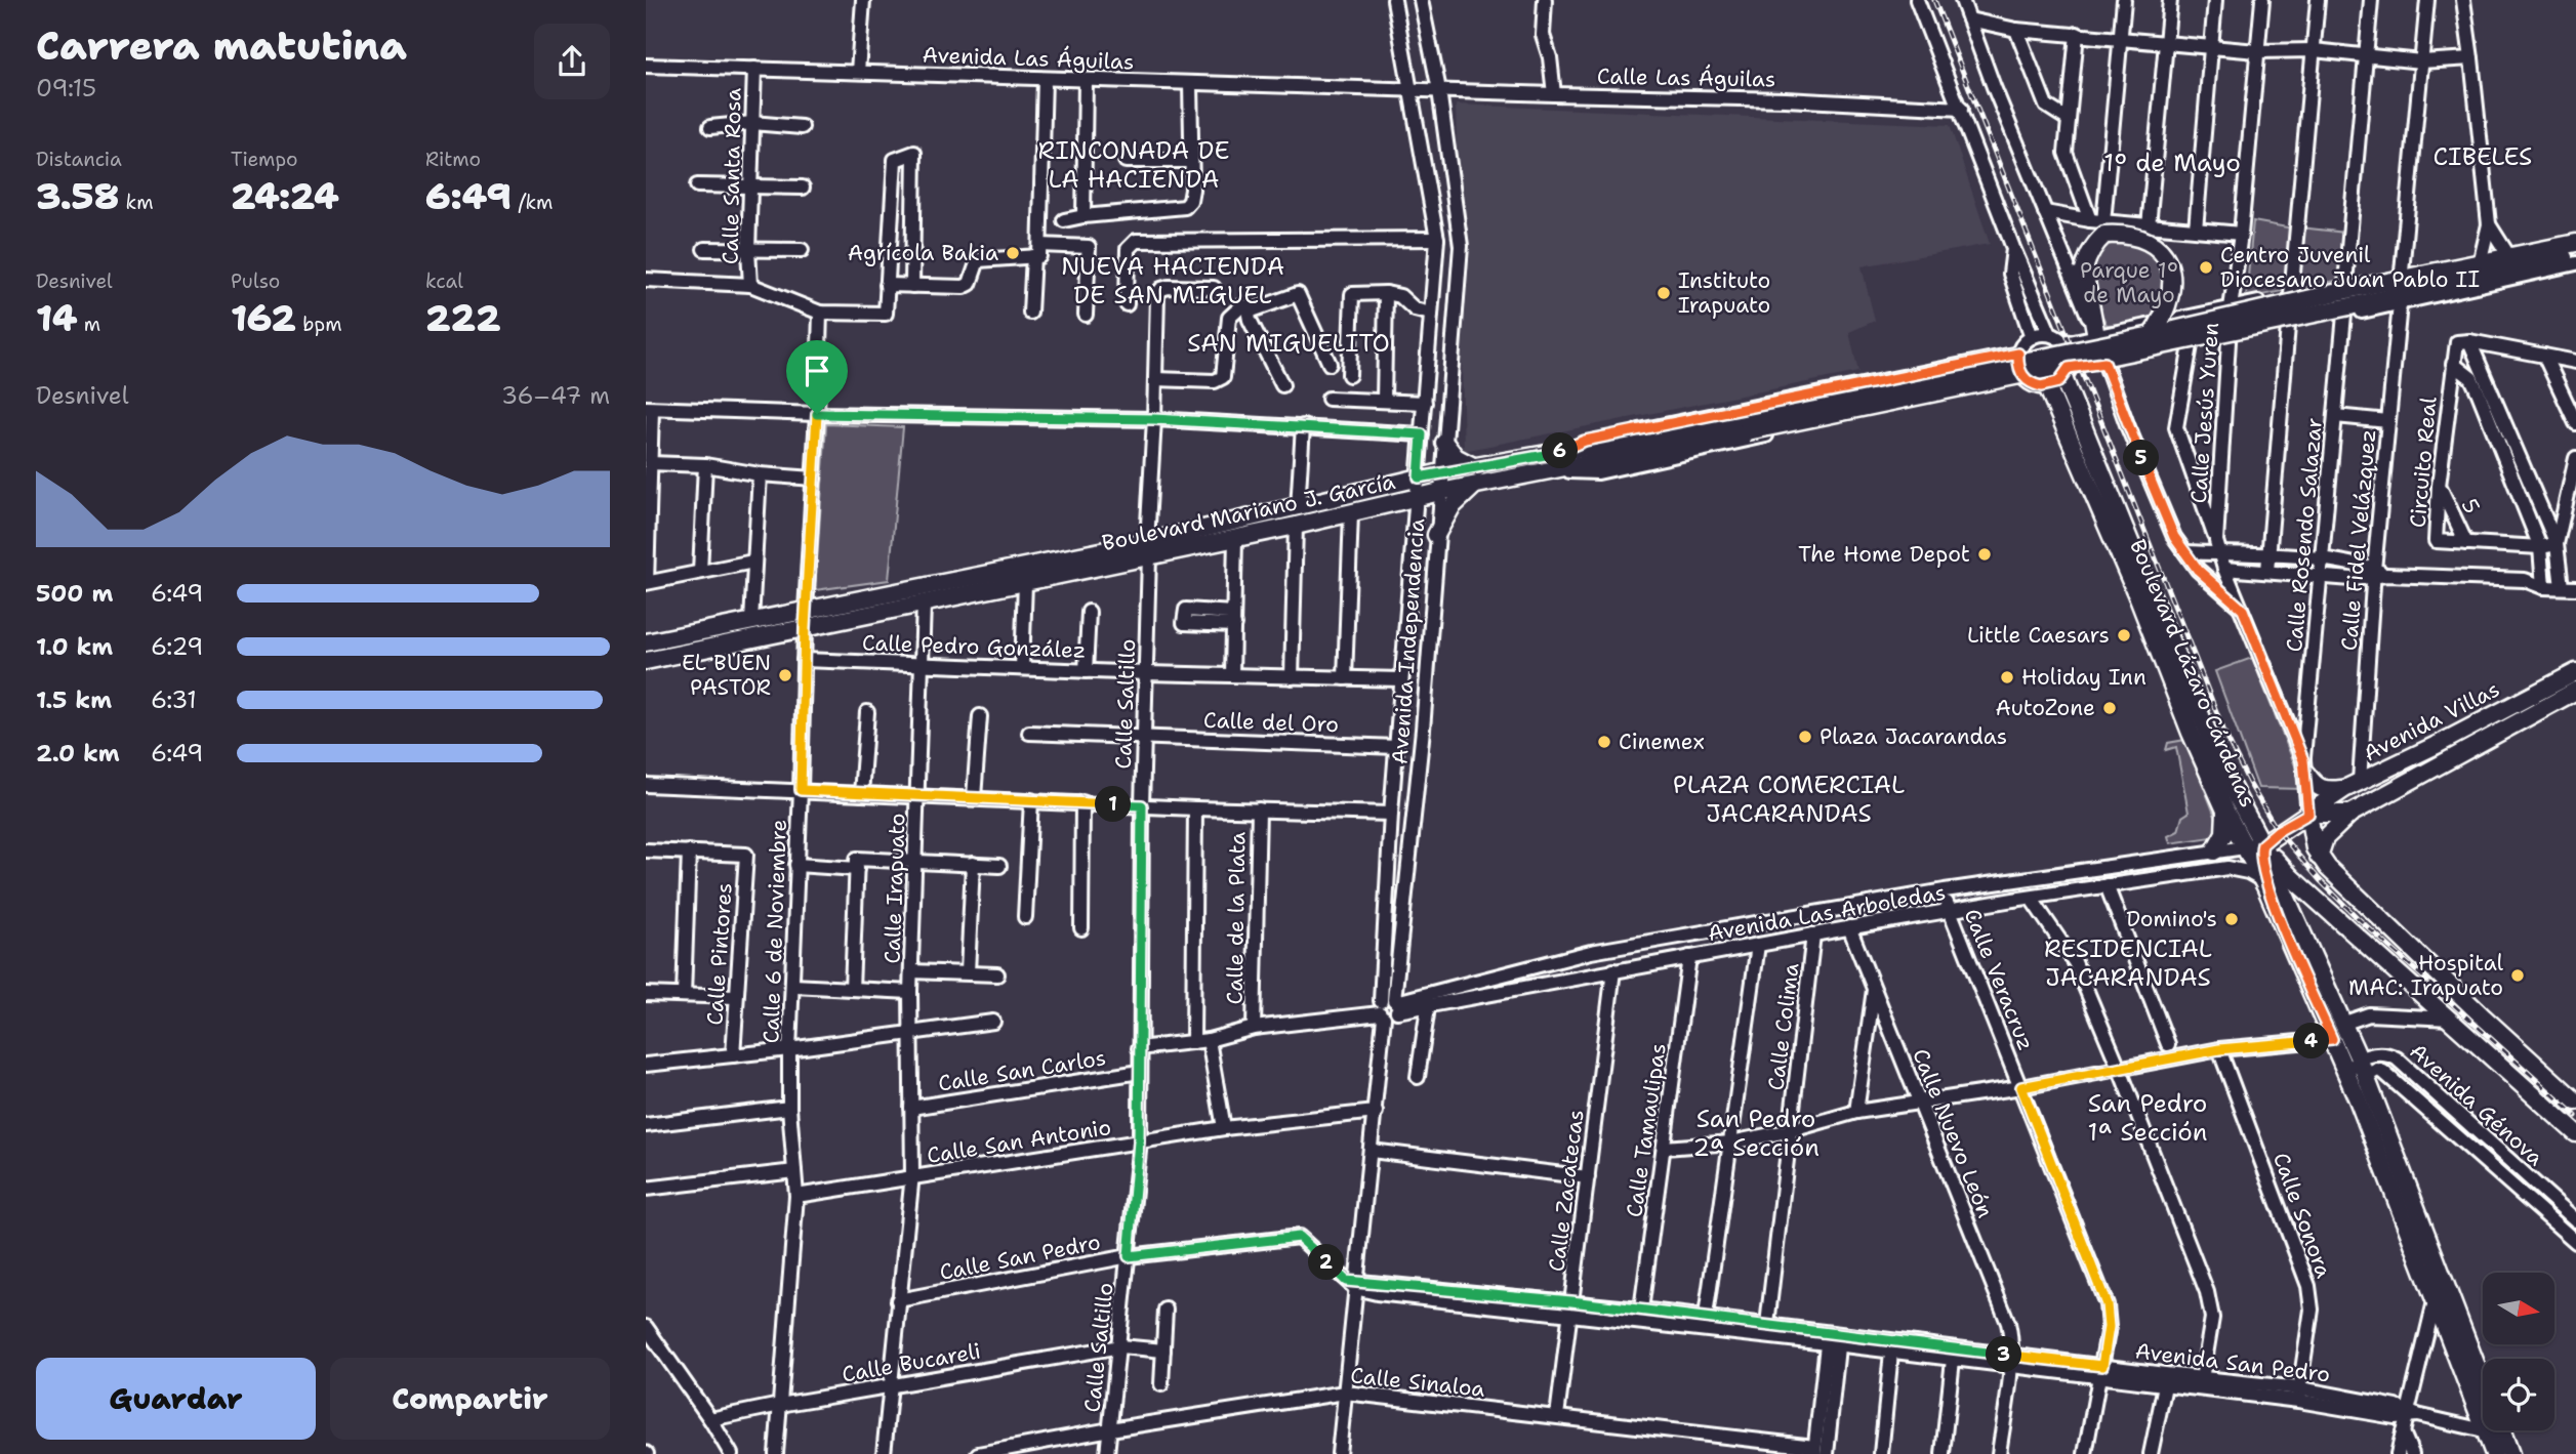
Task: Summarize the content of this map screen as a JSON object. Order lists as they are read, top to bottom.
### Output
{
  "streets": {
    "main road": ["Boulevard Mariano J. García", "Boulevard Lázaro Cárdenas", "Avenida Villas"],
    "street": [
      "Avenida Las Águilas",
      "Calle Las Águilas",
      "Calle Santa Rosa",
      "Calle Jesús Yuren",
      "Circuito Real",
      "5",
      "Calle Rosendo Salazar",
      "Calle Fidel Velázquez",
      "Avenida Independencia",
      "Calle Pedro González",
      "Calle Saltillo",
      "Calle del Oro",
      "Calle Irapuato",
      "Avenida Las Arboledas",
      "Calle de la Plata",
      "Calle 6 de Noviembre",
      "Calle Pintores",
      "Calle Veracruz",
      "Calle Colima",
      "Calle San Carlos",
      "Avenida Génova",
      "Calle Tamaulipas",
      "Calle Nuevo León",
      "Calle San Antonio",
      "Calle Zacatecas",
      "Calle Sonora",
      "Calle San Pedro",
      "Calle Bucareli",
      "Avenida San Pedro",
      "Calle Sinaloa"
    ]
  },
  "crossings": [
    ["Avenida Las Águilas", "Calle Las Águilas"],
    ["Avenida Las Águilas", "Calle Santa Rosa"],
    ["Avenida Las Águilas", "Avenida Independencia"],
    ["Calle Las Águilas", "Avenida Independencia"],
    ["Calle Jesús Yuren", "Calle Rosendo Salazar"],
    ["Calle Jesús Yuren", "Avenida Villas"],
    ["Circuito Real", "5"],
    ["Boulevard Mariano J. García", "Calle Rosendo Salazar"],
    ["Boulevard Mariano J. García", "Avenida Independencia"],
    ["Boulevard Mariano J. García", "Calle Saltillo"],
    ["Boulevard Mariano J. García", "Calle Irapuato"],
    ["Boulevard Mariano J. García", "Calle 6 de Noviembre"],
    ["Calle Fidel Velázquez", "Avenida Villas"],
    ["Avenida Independencia", "Calle Pedro González"],
    ["Avenida Independencia", "Calle del Oro"],
    ["Avenida Independencia", "Avenida Las Arboledas"],
    ["Avenida Independencia", "Calle San Antonio"],
    ["Avenida Independencia", "Calle San Pedro"],
    ["Avenida Independencia", "Avenida San Pedro"],
    ["Avenida Independencia", "Calle Sinaloa"],
    ["Calle Pedro González", "Calle Saltillo"],
    ["Calle Pedro González", "Calle Irapuato"],
    ["Calle Pedro González", "Calle 6 de Noviembre"],
    ["Boulevard Lázaro Cárdenas", "Avenida Villas"],
    ["Boulevard Lázaro Cárdenas", "Avenida Las Arboledas"],
    ["Boulevard Lázaro Cárdenas", "Avenida Génova"],
    ["Boulevard Lázaro Cárdenas", "Avenida San Pedro"],
    ["Calle Saltillo", "Calle del Oro"],
    ["Calle Saltillo", "Calle San Carlos"],
    ["Calle Saltillo", "Calle San Antonio"],
    ["Calle Saltillo", "Calle San Pedro"],
    ["Calle Saltillo", "Calle Bucareli"],
    ["Calle Saltillo", "Calle Sinaloa"],
    ["Calle Irapuato", "Calle San Carlos"],
    ["Calle Irapuato", "Calle San Antonio"],
    ["Calle Irapuato", "Calle San Pedro"],
    ["Calle Irapuato", "Calle Bucareli"],
    ["Avenida Las Arboledas", "Calle Veracruz"],
    ["Avenida Las Arboledas", "Calle Colima"],
    ["Avenida Las Arboledas", "Calle Tamaulipas"],
    ["Avenida Las Arboledas", "Calle Nuevo León"],
    ["Avenida Las Arboledas", "Calle Zacatecas"],
    ["Calle 6 de Noviembre", "Calle San Antonio"],
    ["Calle 6 de Noviembre", "Calle Bucareli"],
    ["Calle Veracruz", "Avenida San Pedro"],
    ["Calle Colima", "Avenida San Pedro"],
    ["Calle Tamaulipas", "Avenida San Pedro"],
    ["Calle Nuevo León", "Avenida San Pedro"],
    ["Calle Zacatecas", "Avenida San Pedro"],
    ["Calle Zacatecas", "Calle Sinaloa"],
    ["Calle Sonora", "Avenida San Pedro"],
    ["Calle San Pedro", "Avenida San Pedro"]
  ],
  "districts": [
    "RINCONADA DE LA HACIENDA",
    "CIBELES",
    "1º de Mayo",
    "NUEVA HACIENDA DE SAN MIGUEL",
    "SAN MIGUELITO",
    "PLAZA COMERCIAL JACARANDAS",
    "RESIDENCIAL JACARANDAS",
    "San Pedro 1ª Sección",
    "San Pedro 2ª Sección"
  ],
  "parks": ["Parque 1º de Mayo"],
  "places": [
    "Agrícola Bakia",
    "Centro Juvenil Diocesano Juan Pablo II",
    "Instituto Irapuato",
    "The Home Depot",
    "Little Caesars",
    "EL BUEN PASTOR",
    "Holiday Inn",
    "AutoZone",
    "Plaza Jacarandas",
    "Cinemex",
    "Domino's",
    "Hospital MAC: Irapuato"
  ],
  "north": "right",
  "page": {
    "heading": ["Carrera matutina", "09:15"],
    "stats": [
      ["Distancia", "3.58 km"],
      ["Tiempo", "24:24"],
      ["Ritmo", "6:49 /km"],
      ["Desnivel", "14 m"],
      ["Pulso", "162 bpm"],
      ["kcal", "222"]
    ],
    "chart": ["Desnivel", "36–47 m"],
    "pins": [
      "6",
      "5",
      "1",
      "4",
      "2",
      "3"
    ],
    "list": [
      {
        "name": "500 m",
        "note": "6:49"
      },
      {
        "name": "1.0 km",
        "note": "6:29"
      },
      {
        "name": "1.5 km",
        "note": "6:31"
      },
      {
        "name": "2.0 km",
        "note": "6:49"
      }
    ],
    "buttons": ["Guardar", "Compartir"]
  }
}
